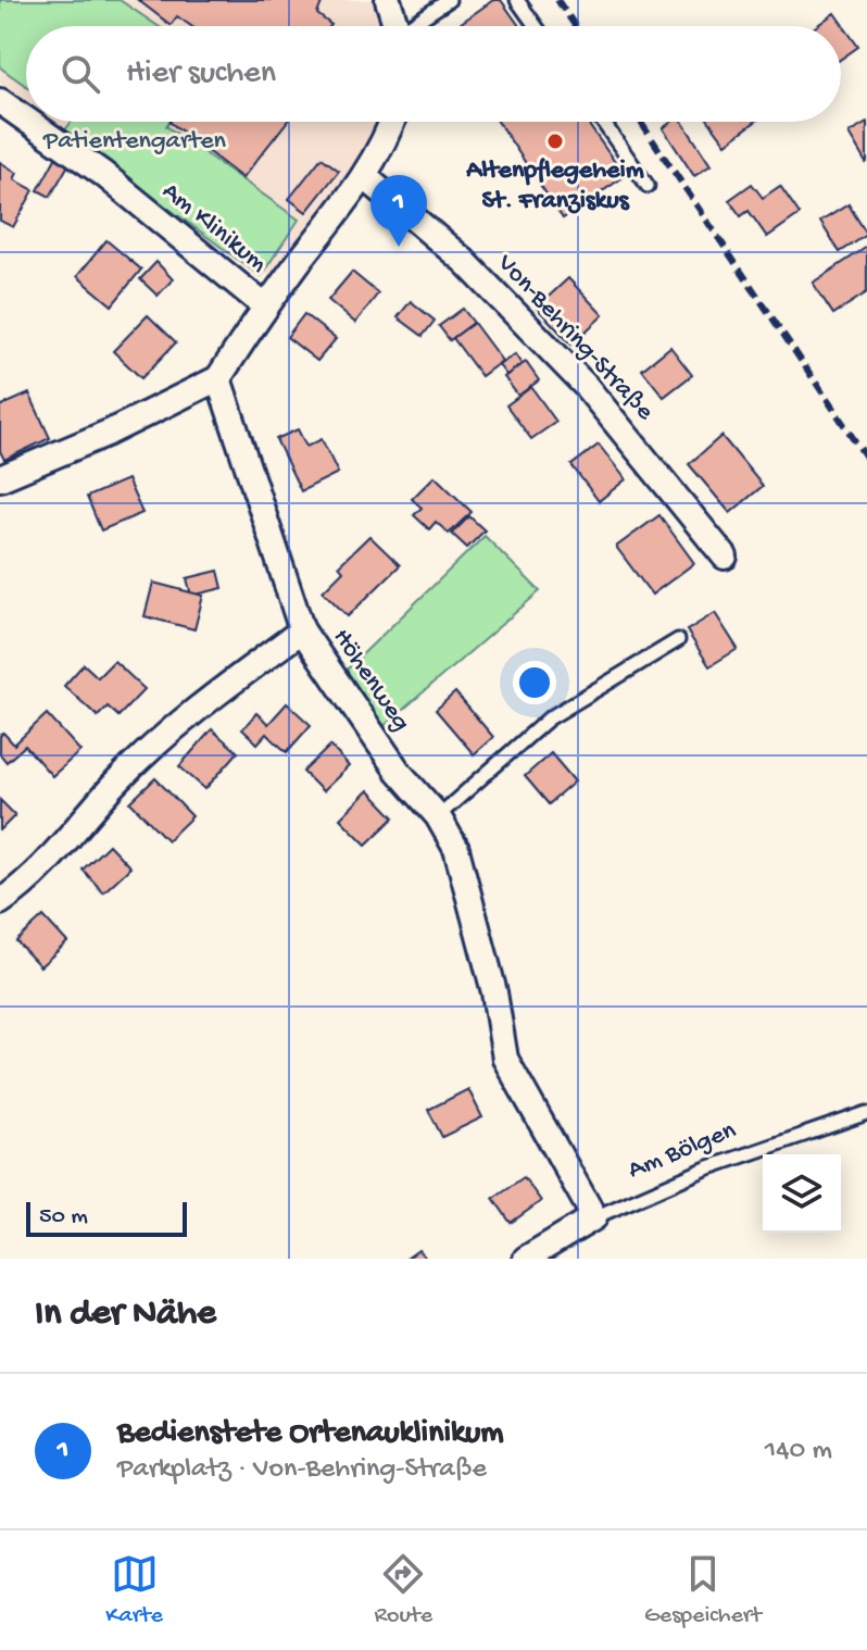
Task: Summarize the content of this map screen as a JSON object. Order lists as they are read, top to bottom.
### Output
{
  "streets": {
    "street": [
      "Am Klinikum",
      "Von-Behring-Straße",
      "Höhenweg",
      "Am Bölgen"
    ]
  },
  "crossings": [
    ["Höhenweg", "Am Bölgen"]
  ],
  "parks": ["Patientengarten"],
  "places": ["Altenpflegeheim St. Franziskus"],
  "scale_bar": "50 m",
  "page": {
    "search": "Hier suchen",
    "pins": "1",
    "scale": "50 m",
    "heading": "In der Nähe",
    "list": [
      {
        "mark": "1",
        "name": "Bedienstete Ortenauklinikum",
        "note": "Parkplatz · Von-Behring-Straße",
        "value": "140 m"
      }
    ],
    "nav": ["Karte", "Route", "Gespeichert"]
  }
}
